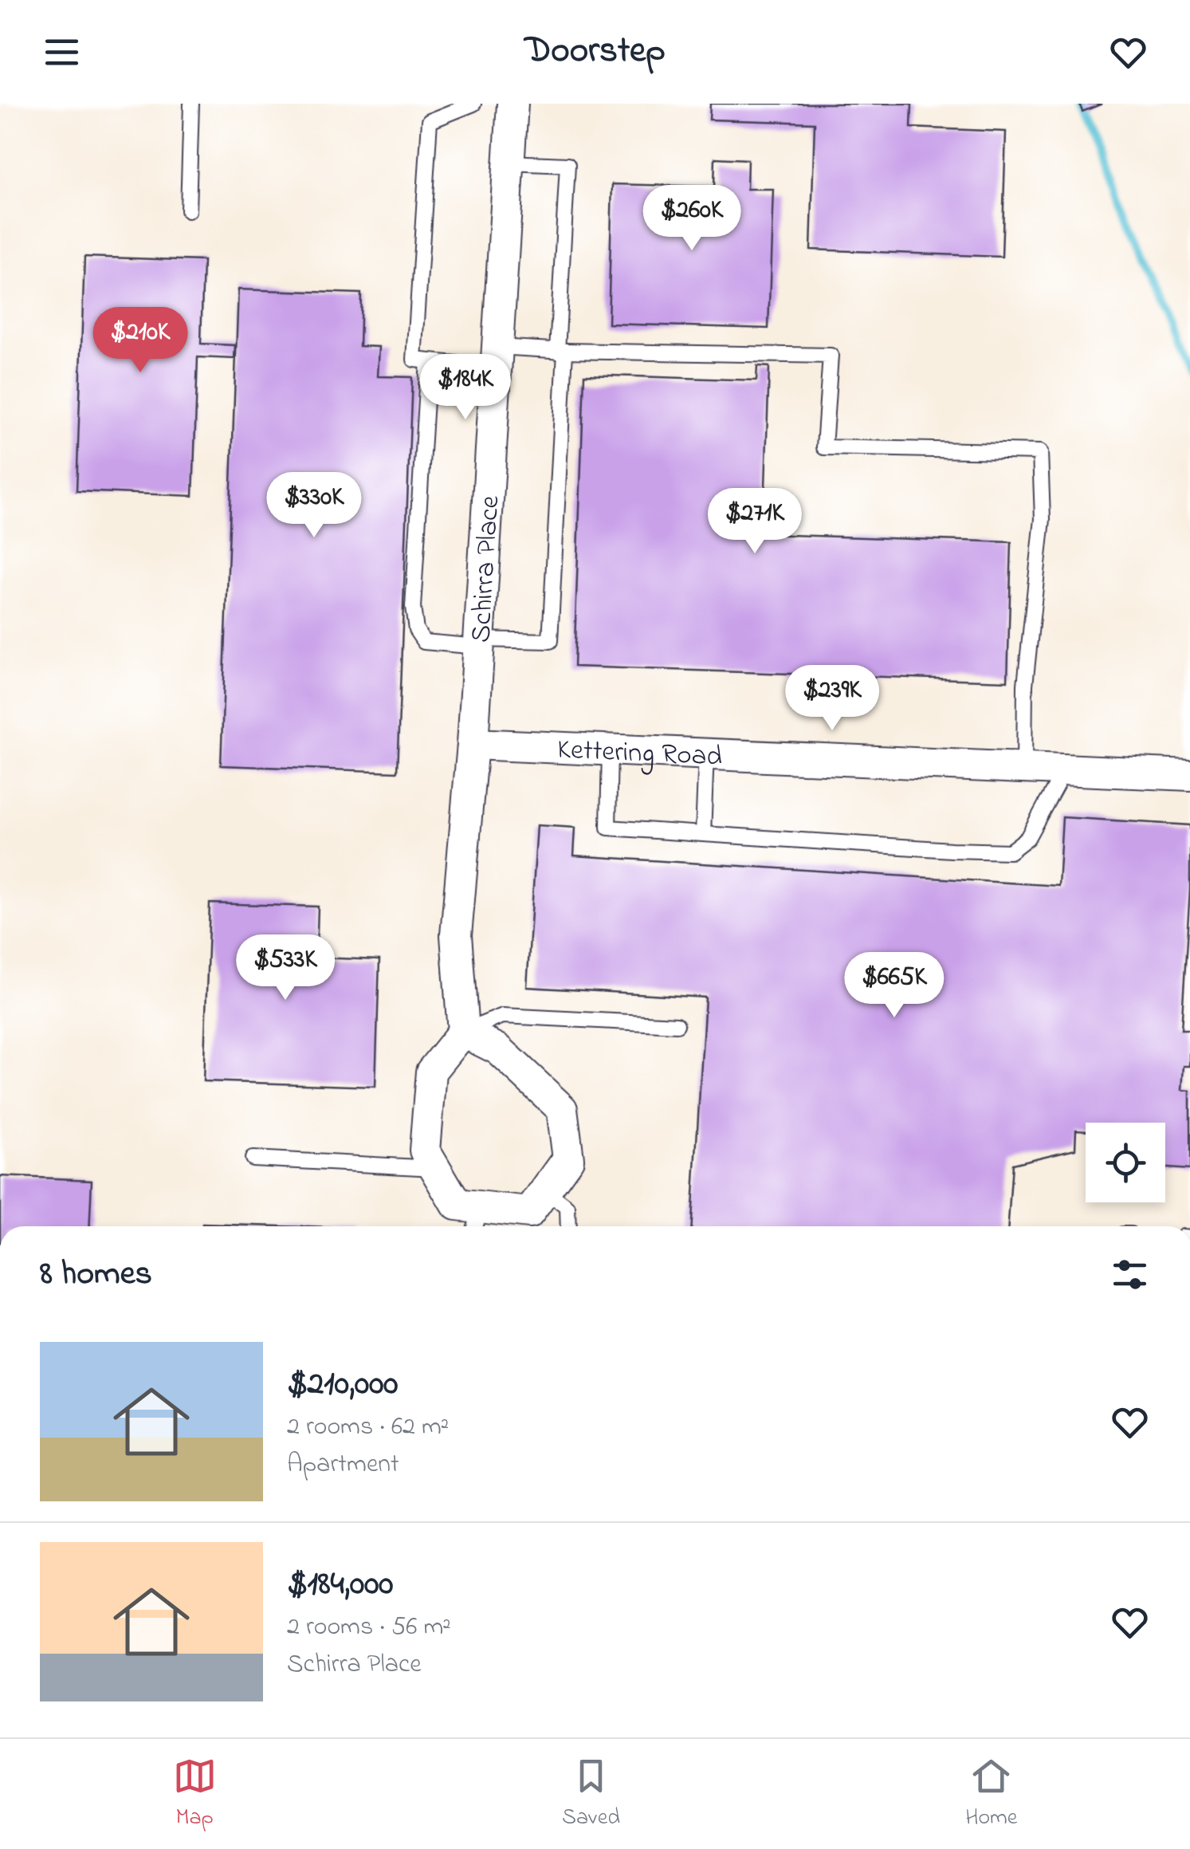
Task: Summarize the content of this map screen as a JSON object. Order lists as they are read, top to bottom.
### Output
{
  "streets": {
    "street": ["Schirra Place", "Kettering Road"]
  },
  "crossings": [
    ["Schirra Place", "Kettering Road"]
  ],
  "page": {
    "header": "Doorstep",
    "price": [
      "$260K",
      "$210K",
      "$184K",
      "$330K",
      "$271K",
      "$239K",
      "$533K",
      "$665K"
    ],
    "heading": "8 homes",
    "list": [
      {
        "name": "$210,000",
        "note": "2 rooms · 62 m² · Apartment"
      },
      {
        "name": "$184,000",
        "note": "2 rooms · 56 m² · Schirra Place"
      }
    ],
    "tabs": ["Map", "Saved", "Home"]
  }
}
